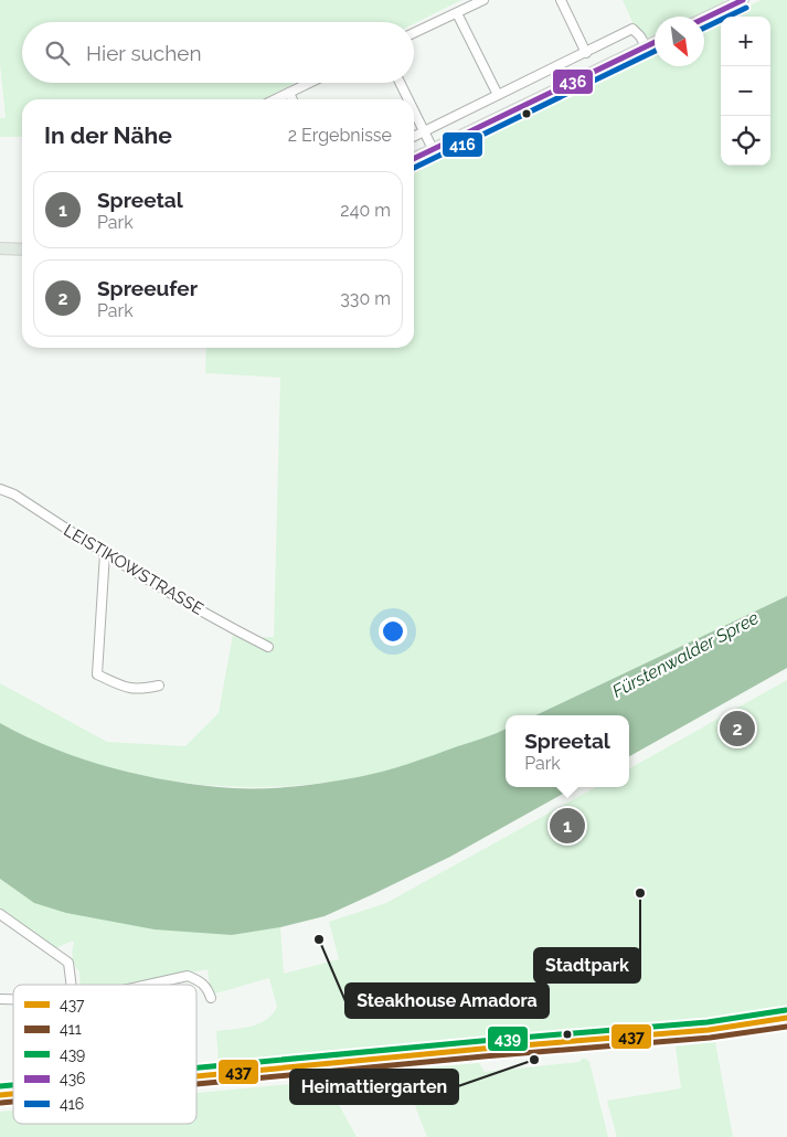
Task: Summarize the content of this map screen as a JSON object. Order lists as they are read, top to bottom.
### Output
{
  "streets": {
    "street": ["LEISTIKOWSTRASSE"]
  },
  "water": ["Fürstenwalder Spree"],
  "places": ["Stadtpark", "Steakhouse Amadora", "Heimattiergarten"],
  "lines": [
    "transit line 436",
    "transit line 416",
    "transit line 439",
    "transit line 437",
    "transit line 411"
  ],
  "legend": [
    "437",
    "411",
    "439",
    "436",
    "416"
  ],
  "north": "bottom right",
  "page": {
    "map_buttons": ["+", "−"],
    "search": "Hier suchen",
    "heading": ["In der Nähe", "2 Ergebnisse"],
    "list": [
      {
        "mark": "1",
        "name": "Spreetal",
        "note": "Park",
        "value": "240 m"
      },
      {
        "mark": "2",
        "name": "Spreeufer",
        "note": "Park",
        "value": "330 m"
      }
    ],
    "pins": ["2", "1"],
    "popup": ["Spreetal", "Park"]
  }
}
